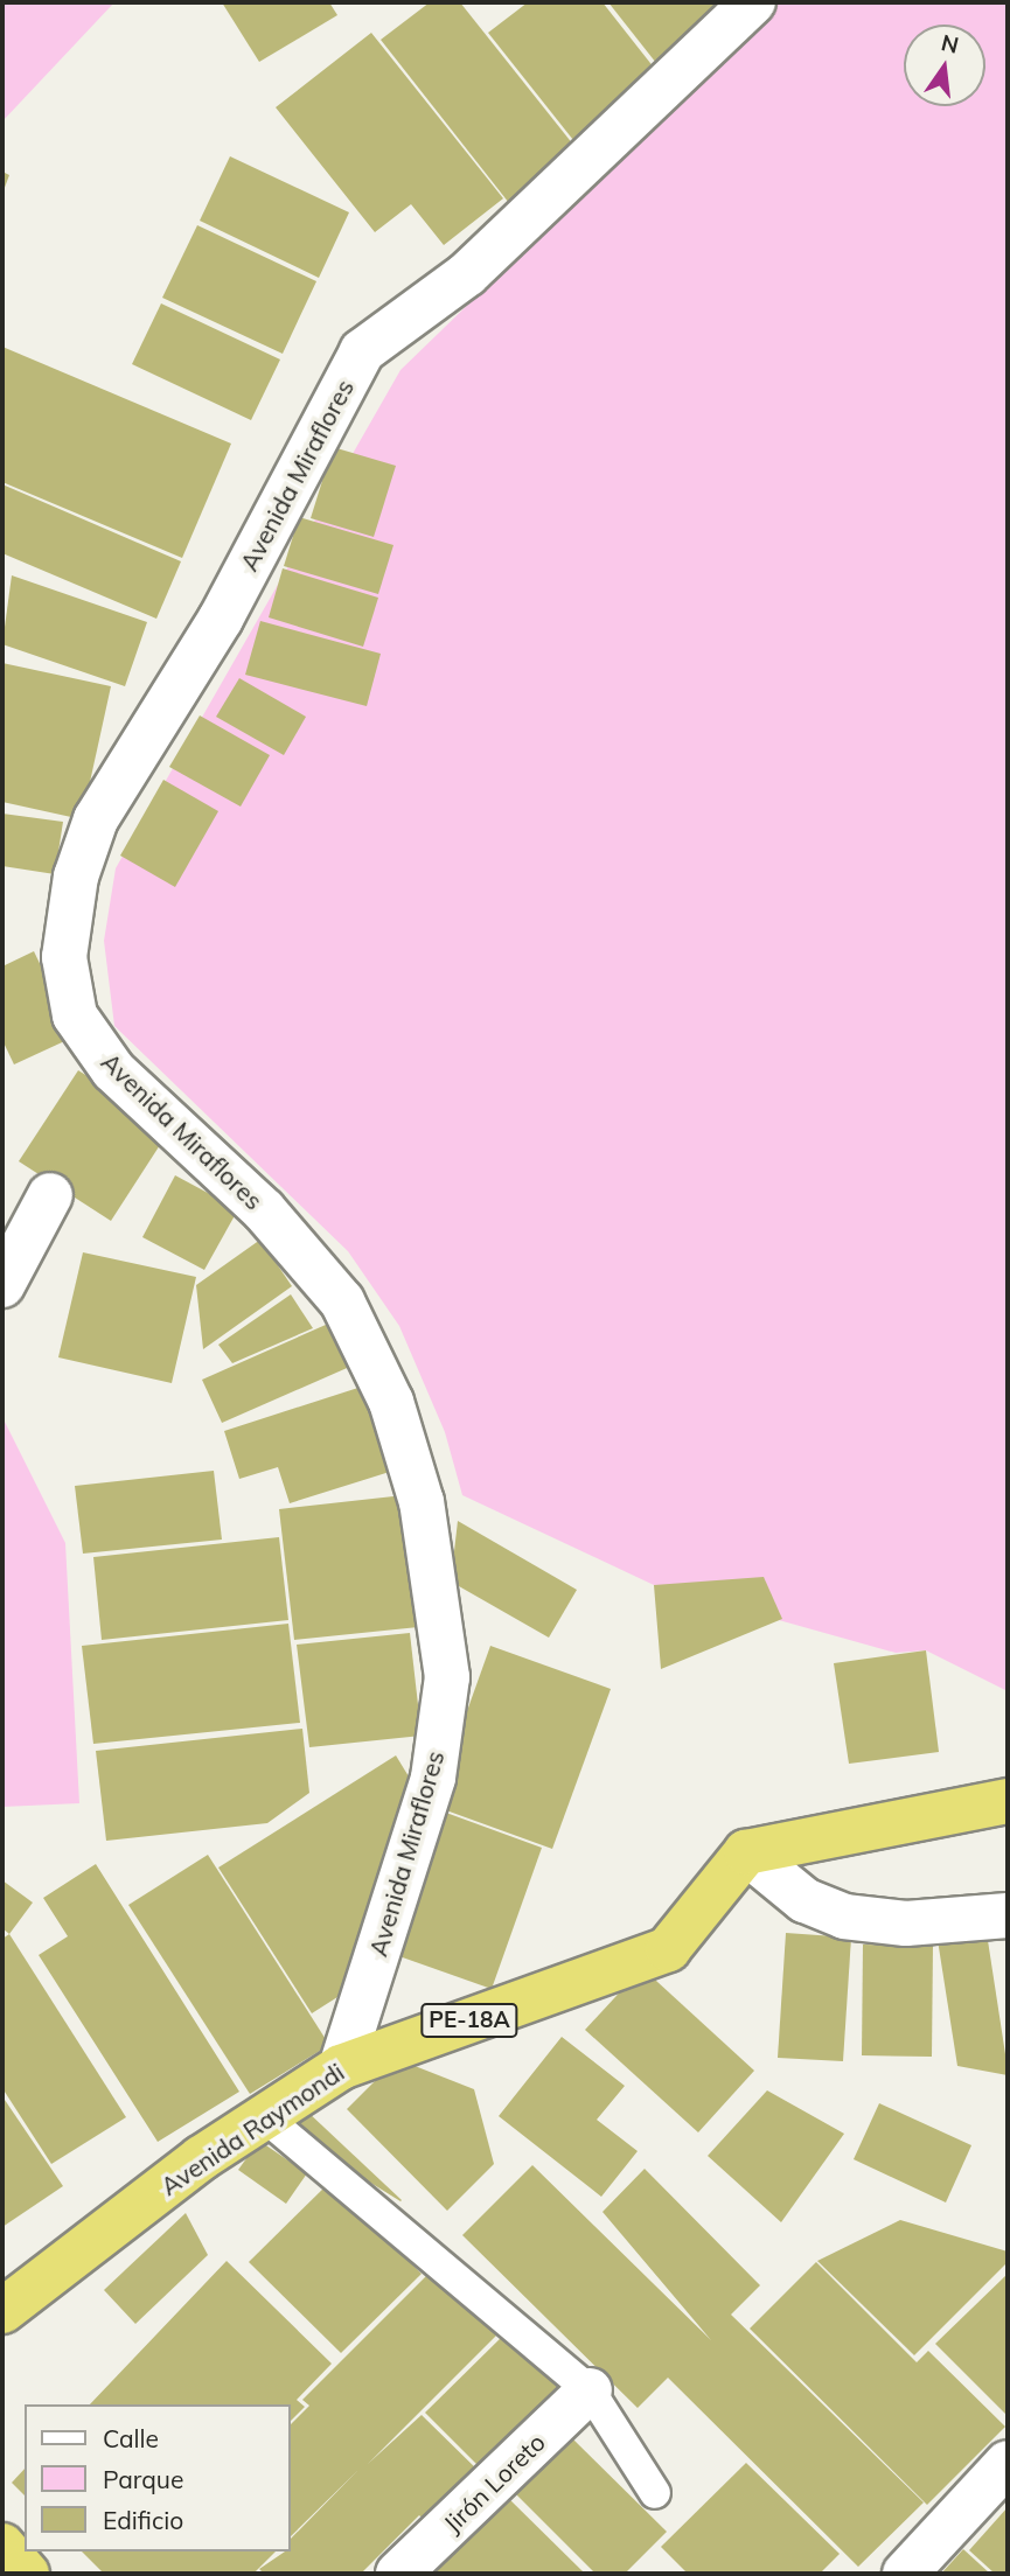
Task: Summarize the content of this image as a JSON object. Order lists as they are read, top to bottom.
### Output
{
  "streets": {
    "highway": ["PE-18A", "Avenida Raymondi"],
    "street": ["Avenida Miraflores", "Jirón Loreto"]
  },
  "crossings": [
    ["Avenida Miraflores", "Avenida Raymondi"]
  ],
  "legend": ["Calle", "Parque", "Edificio"],
  "north": "top"
}
